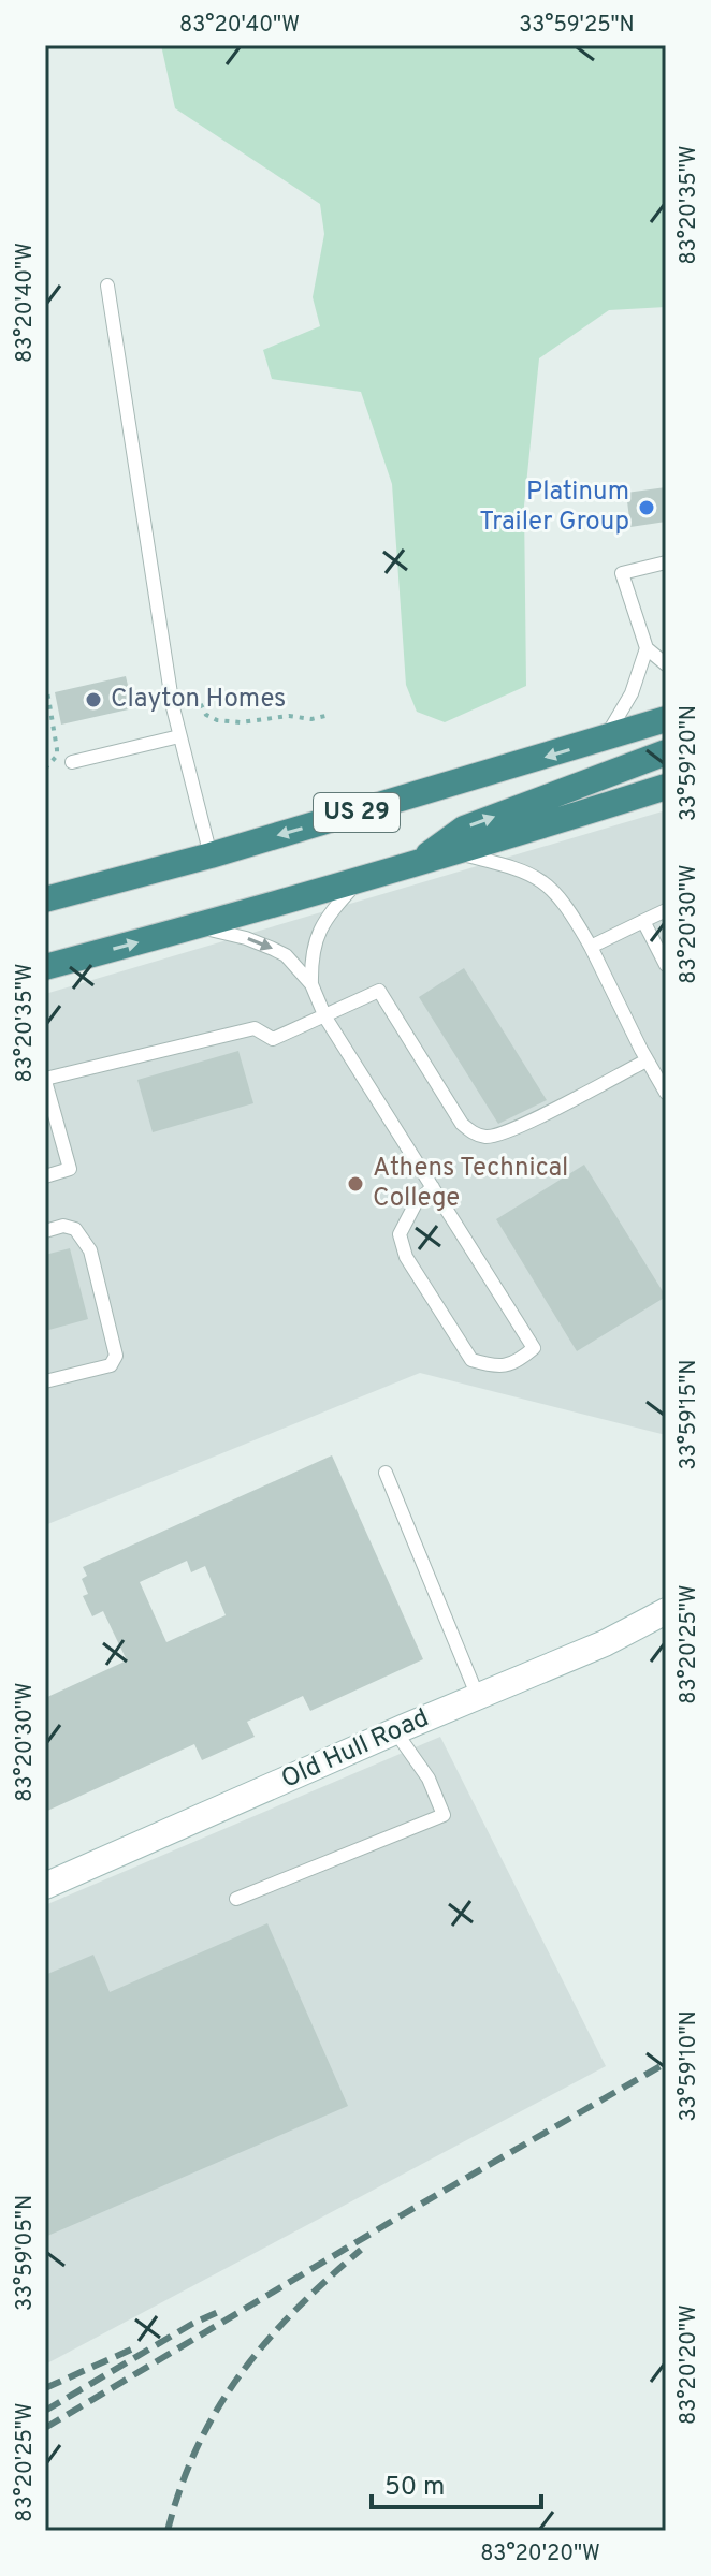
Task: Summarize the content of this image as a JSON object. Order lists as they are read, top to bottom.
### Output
{
  "streets": {
    "highway": ["US 29"],
    "main road": ["Old Hull Road"]
  },
  "places": ["Platinum Trailer Group", "Clayton Homes", "Athens Technical College"],
  "scale_bar": "50 m",
  "coordinates": [
    "83°20'40\"W",
    "33°59'25\"N",
    "83°20'35\"W",
    "33°59'20\"N",
    "83°20'30\"W",
    "33°59'15\"N",
    "83°20'25\"W",
    "33°59'10\"N",
    "33°59'05\"N",
    "83°20'20\"W"
  ]
}
